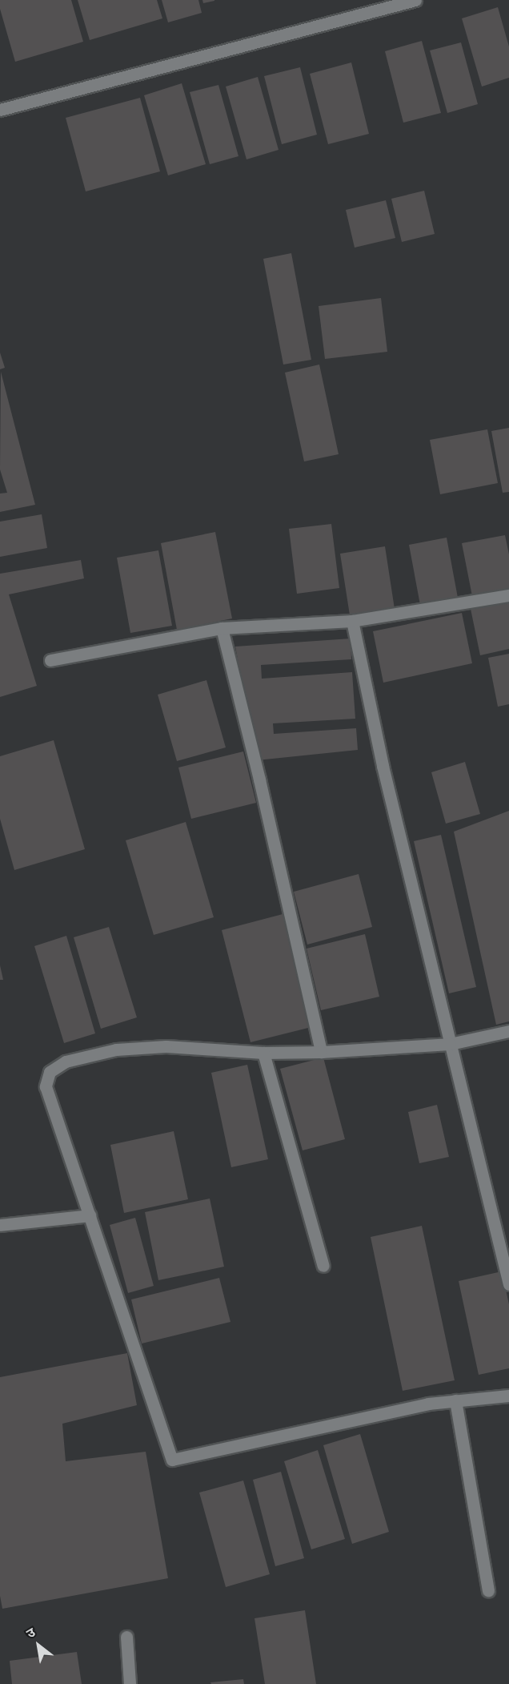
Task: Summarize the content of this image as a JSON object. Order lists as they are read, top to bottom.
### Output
{
  "north": "top left"
}
